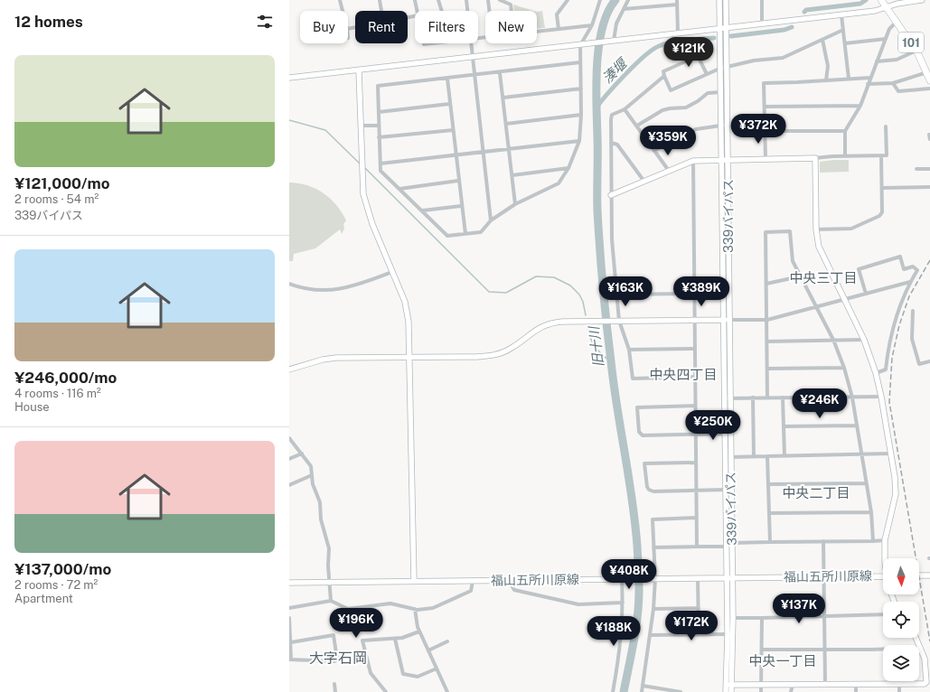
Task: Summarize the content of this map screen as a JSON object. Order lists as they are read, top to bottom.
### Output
{
  "streets": {
    "highway": ["101"],
    "street": ["339バイパス", "福山五所川原線"]
  },
  "crossings": [
    ["339バイパス", "福山五所川原線"]
  ],
  "districts": [
    "中央三丁目",
    "中央四丁目",
    "中央二丁目",
    "大字石岡",
    "中央一丁目"
  ],
  "water": ["湊堰", "旧十川"],
  "north": "bottom",
  "page": {
    "heading": "12 homes",
    "chip": [
      "Buy",
      "Rent",
      "Filters",
      "New"
    ],
    "price": [
      "¥121K",
      "¥372K",
      "¥359K",
      "¥163K",
      "¥389K",
      "¥246K",
      "¥250K",
      "¥408K",
      "¥137K",
      "¥196K",
      "¥172K",
      "¥188K"
    ],
    "list": [
      {
        "name": "¥121,000/mo",
        "note": "2 rooms · 54 m² · 339バイパス"
      },
      {
        "name": "¥246,000/mo",
        "note": "4 rooms · 116 m² · House"
      },
      {
        "name": "¥137,000/mo",
        "note": "2 rooms · 72 m² · Apartment"
      }
    ]
  }
}
